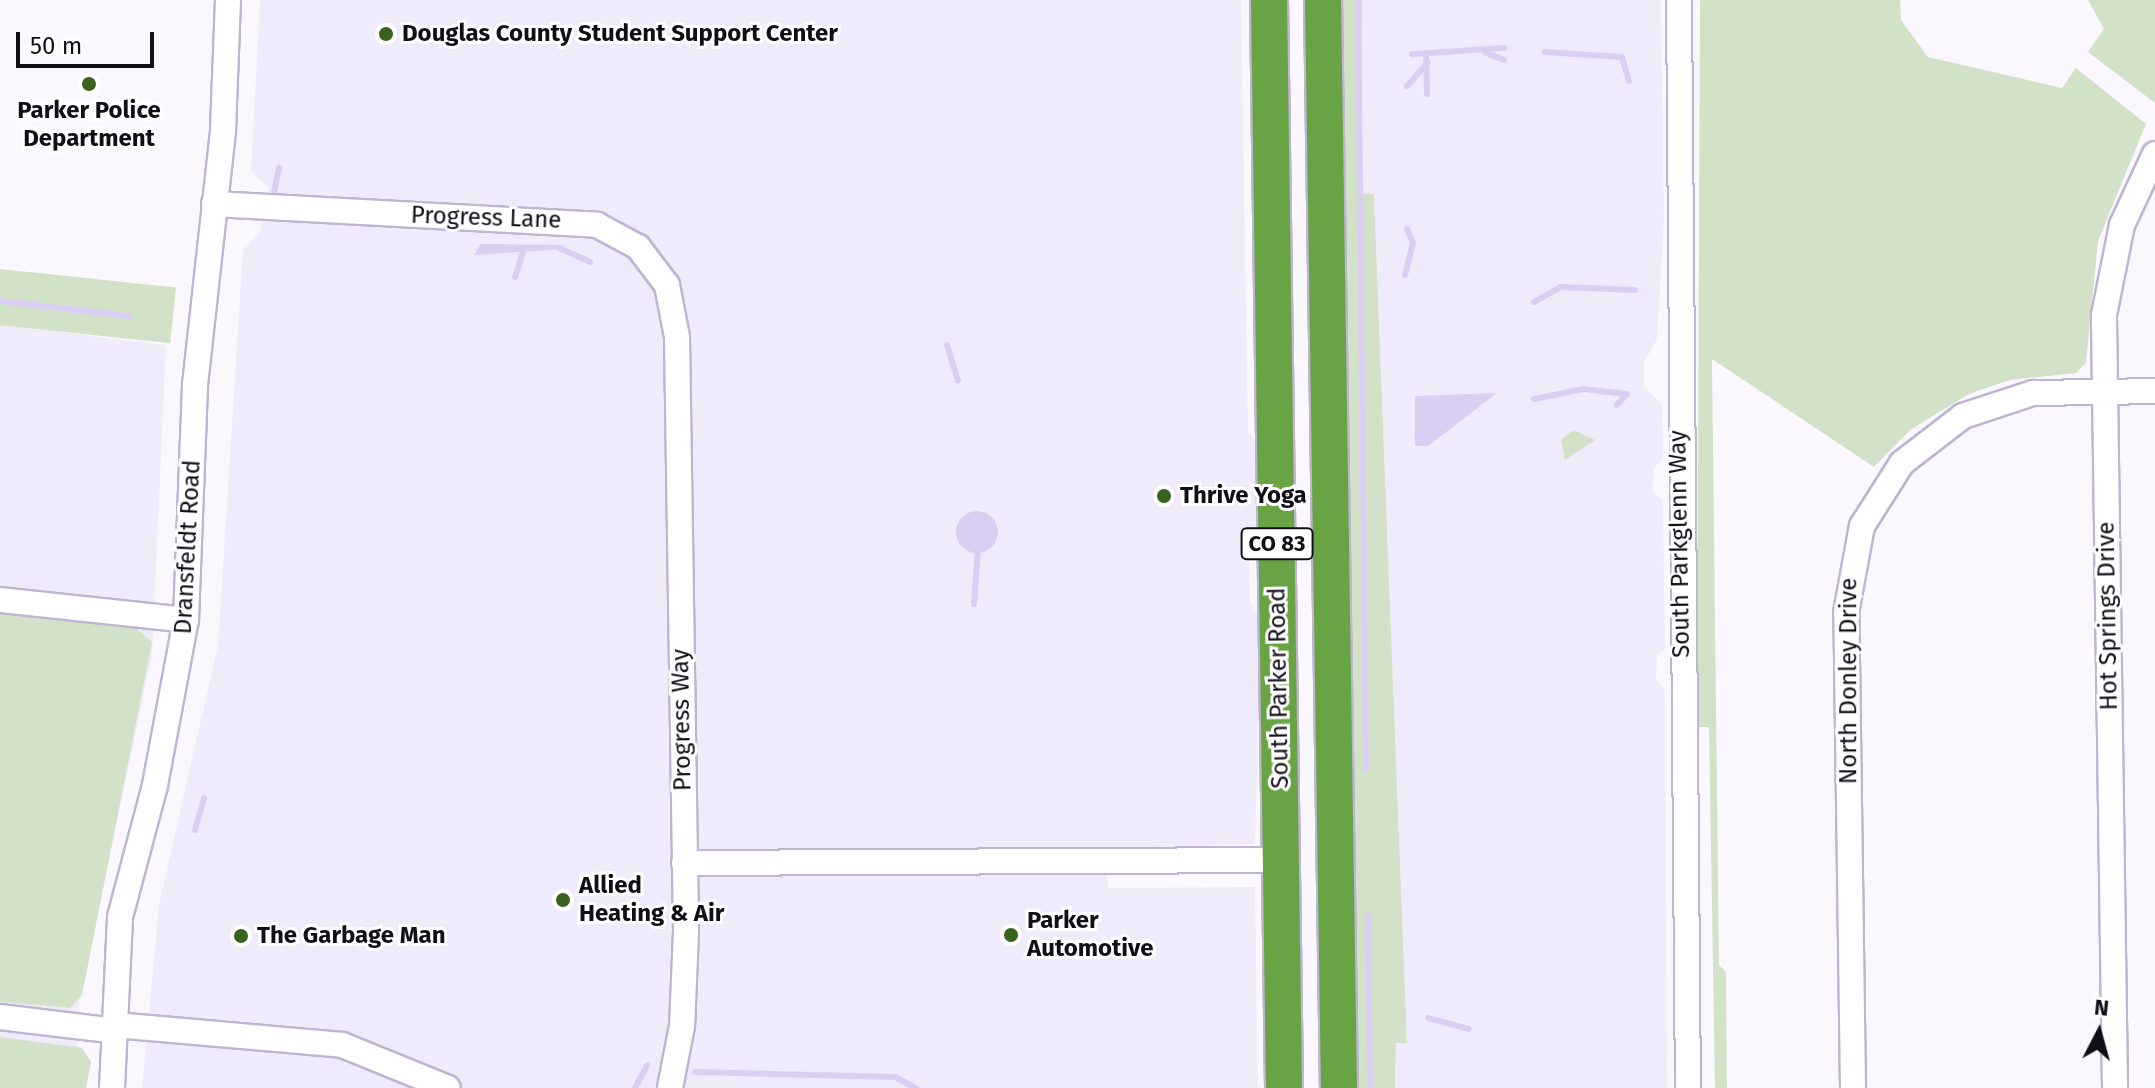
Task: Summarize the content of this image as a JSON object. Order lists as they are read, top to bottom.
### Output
{
  "streets": {
    "highway": ["CO 83", "South Parker Road"],
    "street": [
      "Progress Lane",
      "South Parkglenn Way",
      "Dransfeldt Road",
      "Hot Springs Drive",
      "North Donley Drive",
      "Progress Way"
    ]
  },
  "crossings": [
    ["Progress Lane", "Dransfeldt Road"],
    ["Progress Lane", "Progress Way"],
    ["Hot Springs Drive", "North Donley Drive"]
  ],
  "places": [
    "Douglas County Student Support Center",
    "Parker Police Department",
    "Thrive Yoga",
    "Allied Heating & Air",
    "Parker Automotive",
    "The Garbage Man"
  ],
  "scale_bar": "50 m",
  "north": "top"
}
